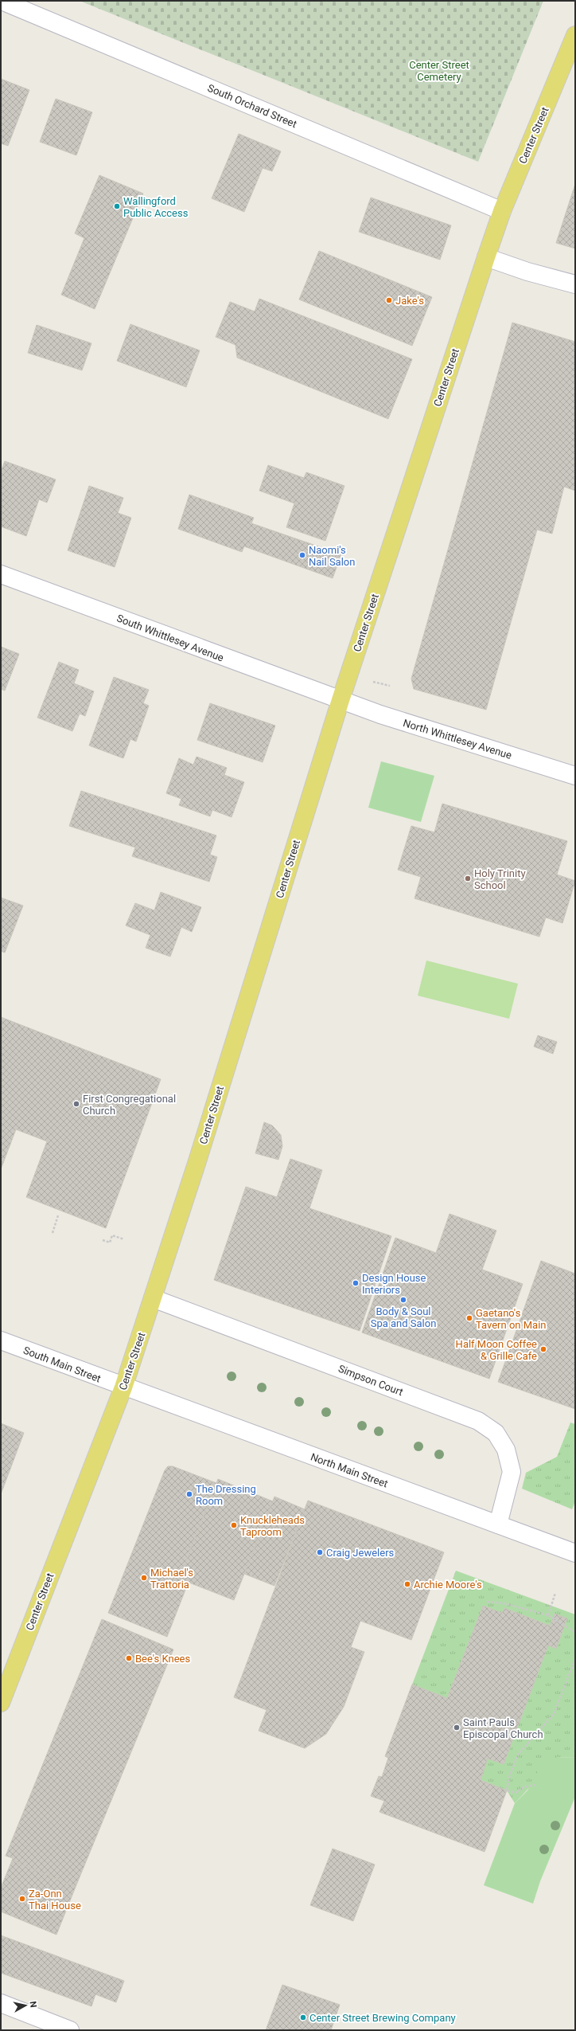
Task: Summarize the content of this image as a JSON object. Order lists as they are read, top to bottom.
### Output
{
  "streets": {
    "main road": ["Center Street"],
    "street": [
      "South Orchard Street",
      "South Whittlesey Avenue",
      "North Whittlesey Avenue",
      "South Main Street",
      "Simpson Court",
      "North Main Street"
    ]
  },
  "crossings": [
    ["South Orchard Street", "Center Street"],
    ["Center Street", "South Whittlesey Avenue"],
    ["Center Street", "North Whittlesey Avenue"],
    ["Center Street", "South Main Street"],
    ["Center Street", "Simpson Court"],
    ["Center Street", "North Main Street"],
    ["South Whittlesey Avenue", "North Whittlesey Avenue"],
    ["South Main Street", "North Main Street"],
    ["Simpson Court", "North Main Street"]
  ],
  "parks": ["Center Street Cemetery"],
  "places": [
    "Wallingford Public Access",
    "Jake's",
    "Naomi's Nail Salon",
    "Holy Trinity School",
    "First Congregational Church",
    "Design House Interiors",
    "Body & Soul Spa and Salon",
    "Gaetano's Tavern on Main",
    "Half Moon Coffee & Grille Cafe",
    "The Dressing Room",
    "Knuckleheads Taproom",
    "Craig Jewelers",
    "Michael's Trattoria",
    "Archie Moore's",
    "Bee's Knees",
    "Saint Pauls Episcopal Church",
    "Za-Onn Thai House",
    "Center Street Brewing Company"
  ],
  "north": "right"
}
